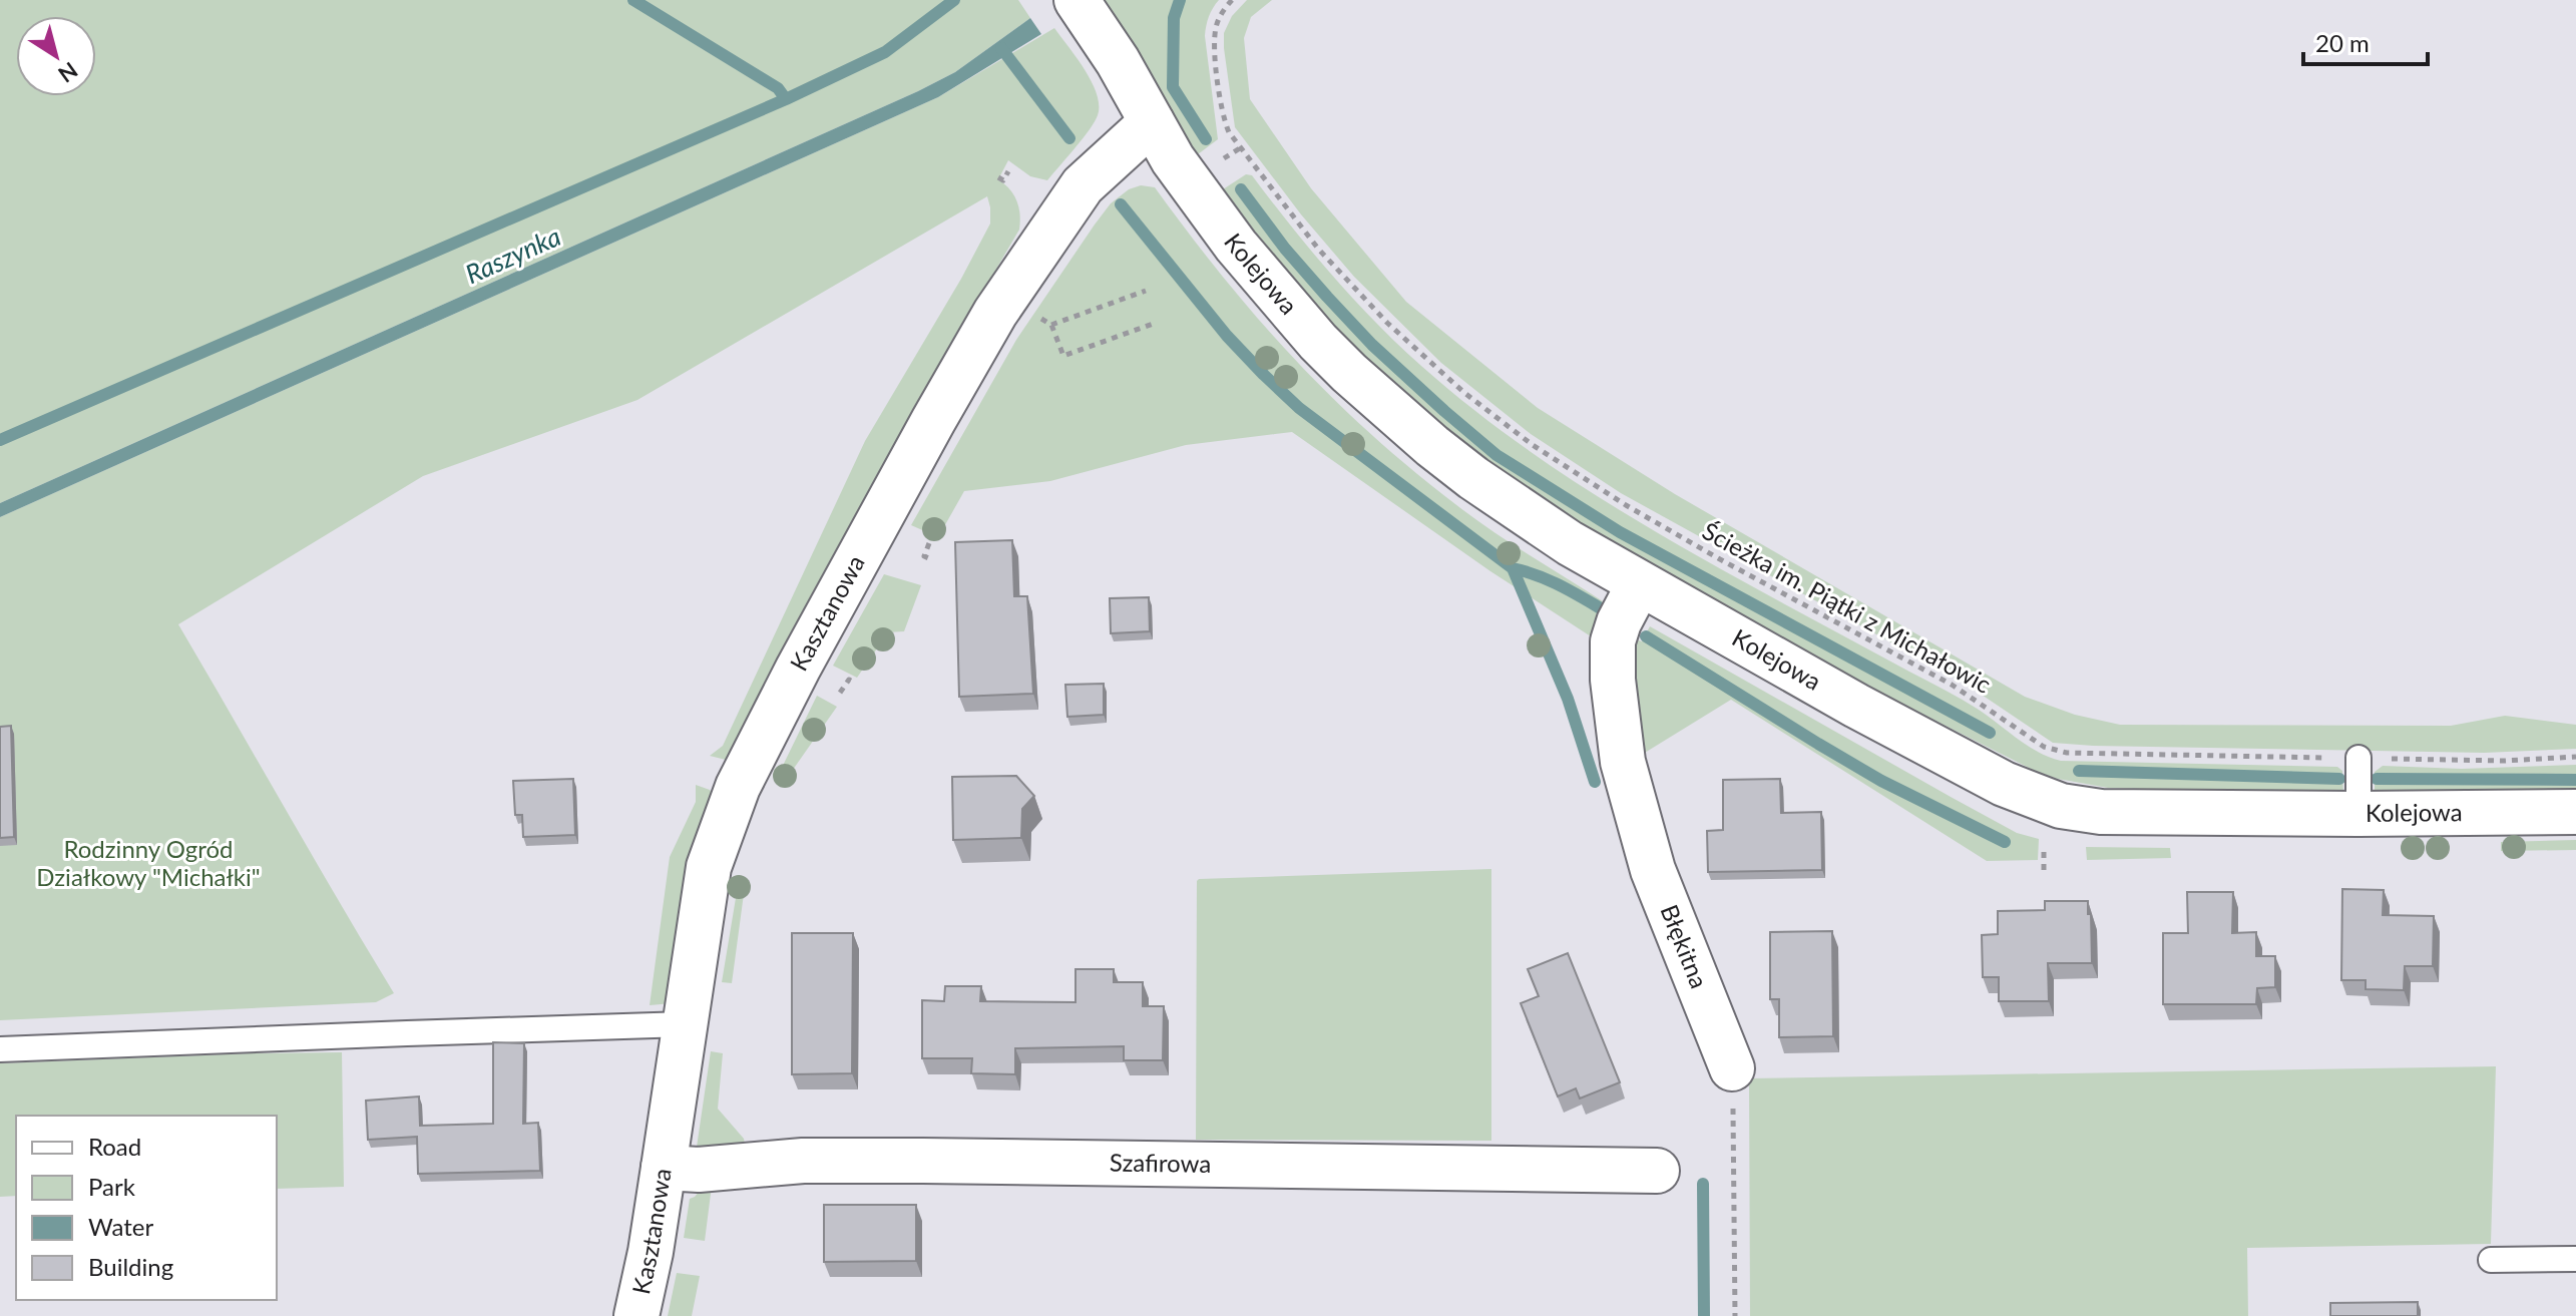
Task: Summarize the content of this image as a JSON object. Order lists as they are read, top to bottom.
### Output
{
  "streets": {
    "street": [
      "Kolejowa",
      "Kasztanowa",
      "Błękitna",
      "Szafirowa"
    ],
    "path": ["Ścieżka im. Piątki z Michałowic"]
  },
  "crossings": [
    ["Kolejowa", "Kasztanowa"],
    ["Kolejowa", "Błękitna"],
    ["Kasztanowa", "Szafirowa"]
  ],
  "water": ["Raszynka"],
  "parks": ["Rodzinny Ogród Działkowy \"Michałki\""],
  "legend": [
    "Road",
    "Park",
    "Water",
    "Building"
  ],
  "scale_bar": "20 m",
  "north": "bottom right"
}
